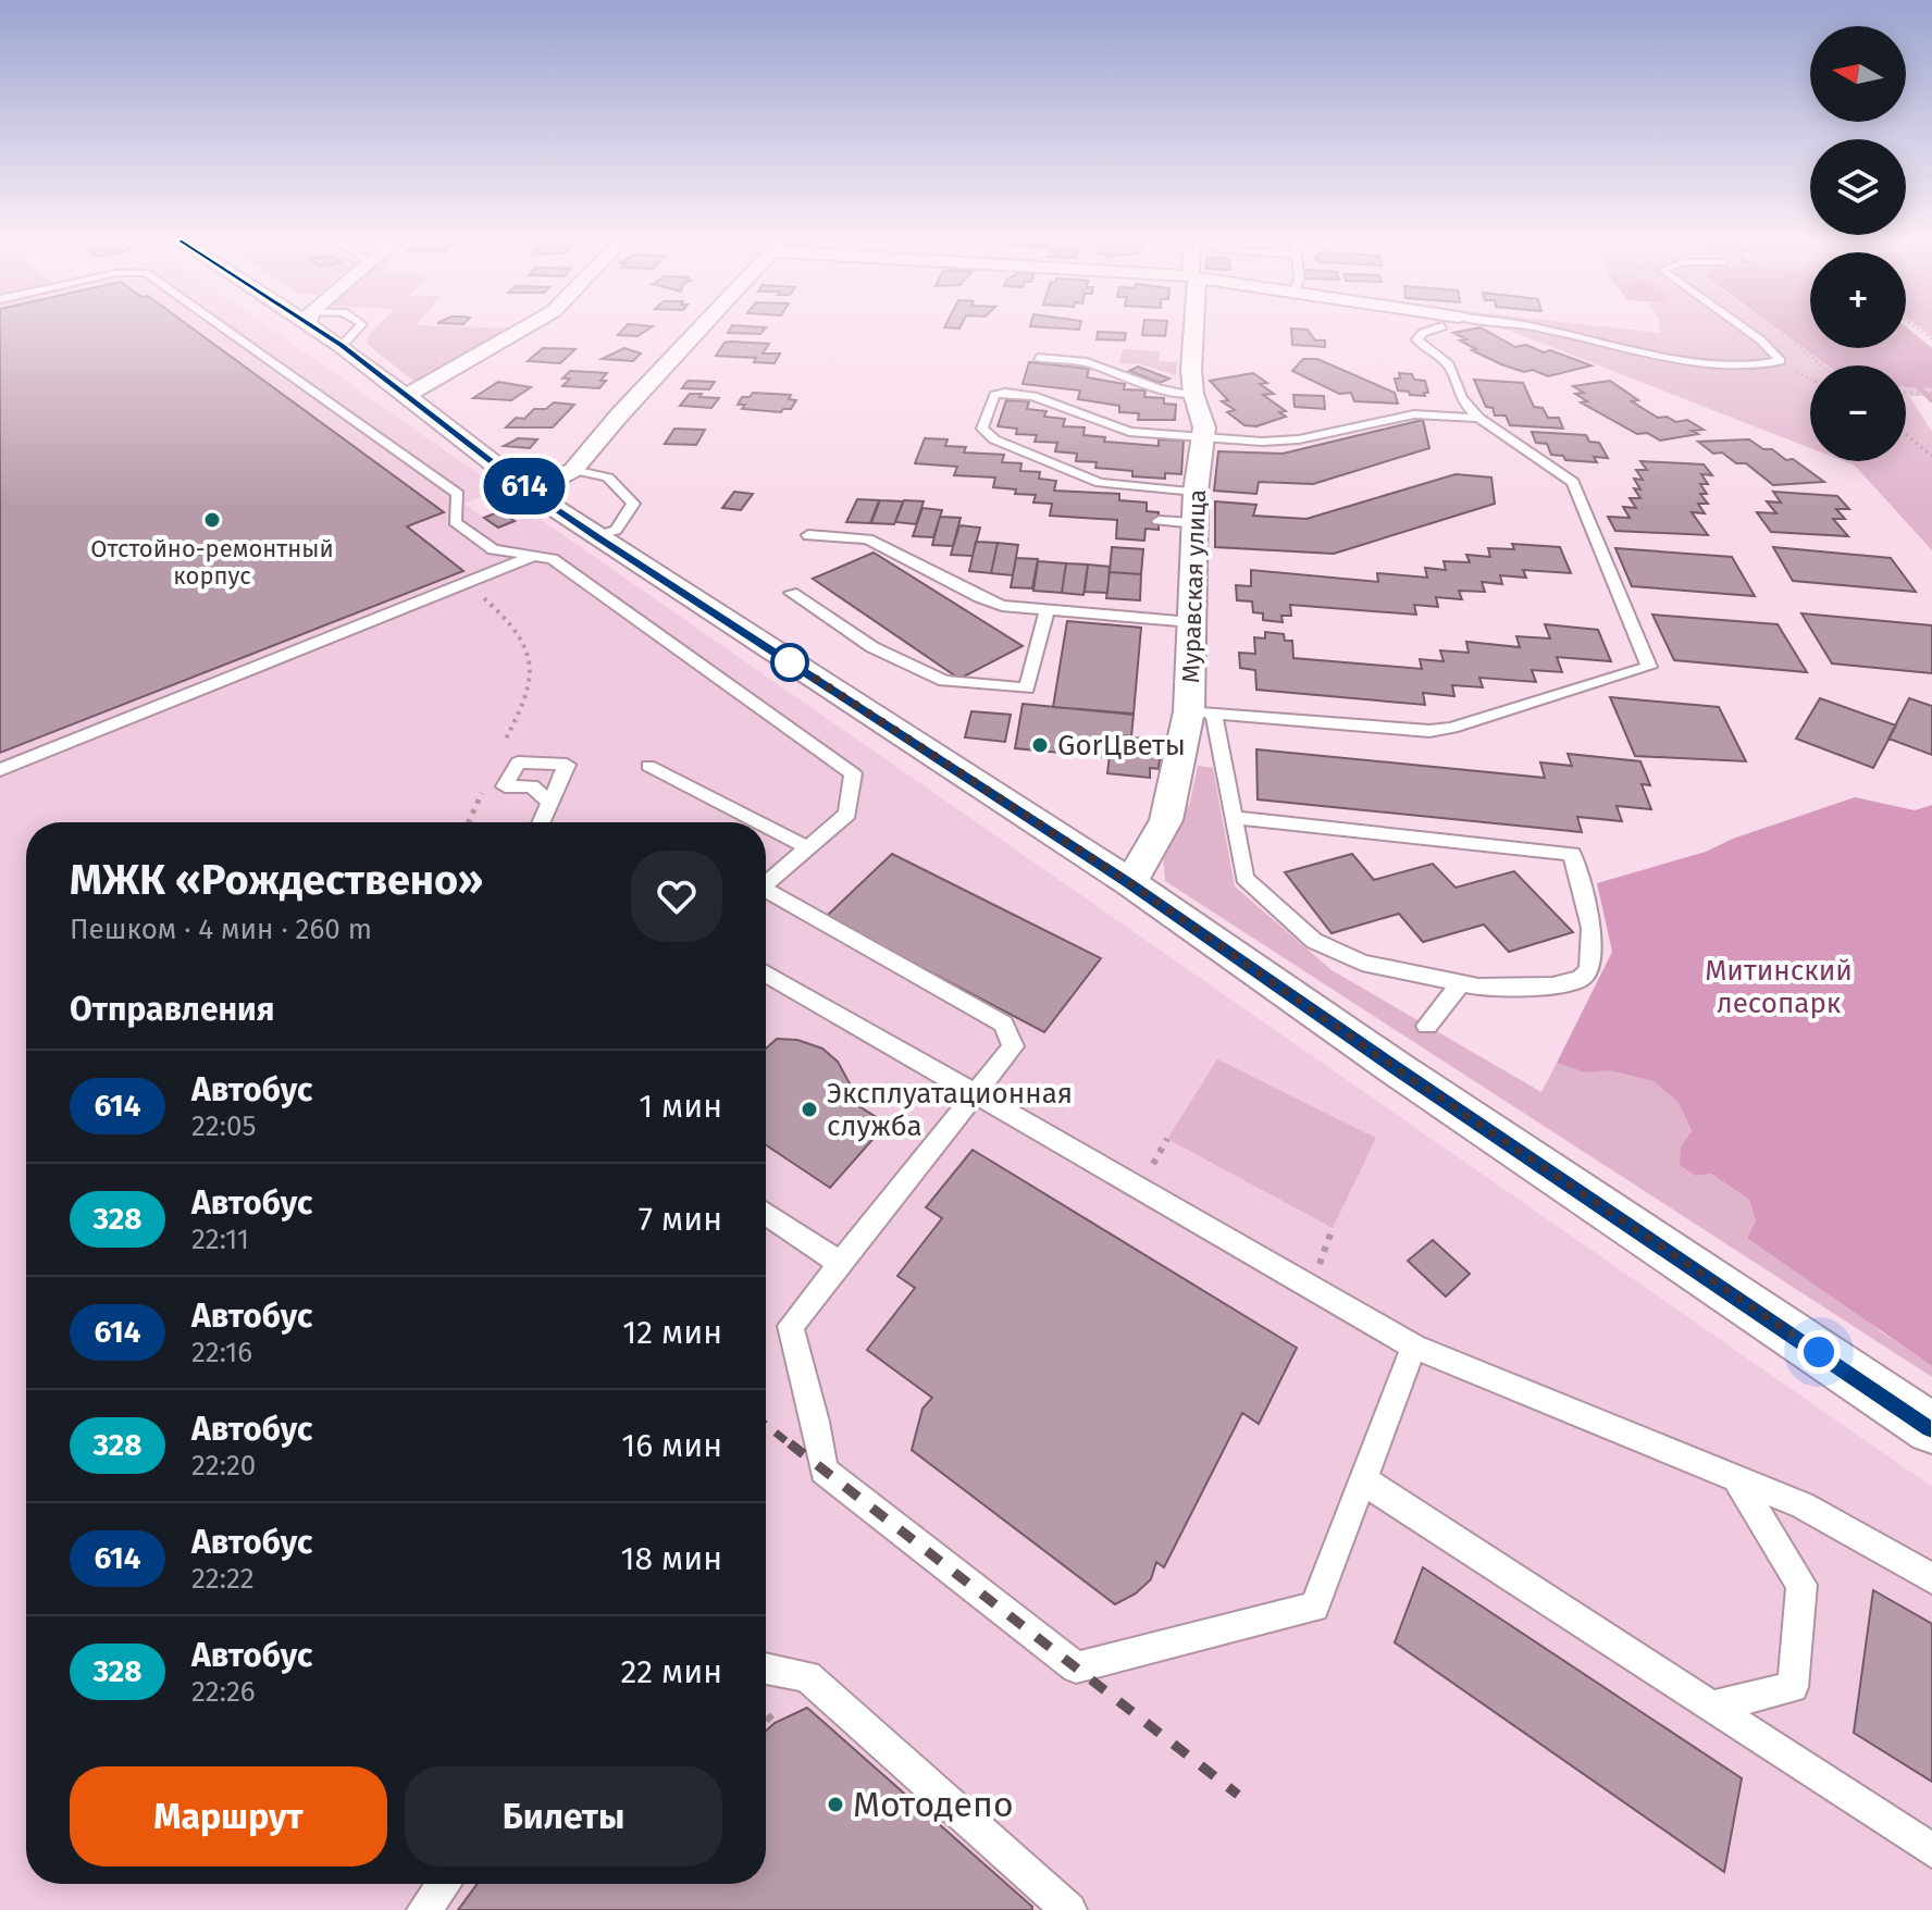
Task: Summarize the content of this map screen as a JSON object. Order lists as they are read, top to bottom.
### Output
{
  "streets": {
    "street": ["Муравская улица"]
  },
  "parks": ["Митинский лесопарк"],
  "places": [
    "Отстойно-ремонтный корпус",
    "GorЦветы",
    "Эксплуатационная служба",
    "Мотодепо"
  ],
  "lines": ["bus line 614"],
  "north": "left",
  "page": {
    "on_map": "614",
    "map_buttons": ["+", "−"],
    "heading": [
      ["МЖК «Рождествено»", "Пешком · 4 мин · 260 m"],
      "Отправления"
    ],
    "list": [
      {
        "mark": "614",
        "name": "Автобус",
        "note": "22:05",
        "value": "1 мин"
      },
      {
        "mark": "328",
        "name": "Автобус",
        "note": "22:11",
        "value": "7 мин"
      },
      {
        "mark": "614",
        "name": "Автобус",
        "note": "22:16",
        "value": "12 мин"
      },
      {
        "mark": "328",
        "name": "Автобус",
        "note": "22:20",
        "value": "16 мин"
      },
      {
        "mark": "614",
        "name": "Автобус",
        "note": "22:22",
        "value": "18 мин"
      },
      {
        "mark": "328",
        "name": "Автобус",
        "note": "22:26",
        "value": "22 мин"
      }
    ],
    "buttons": ["Маршрут", "Билеты"]
  }
}
